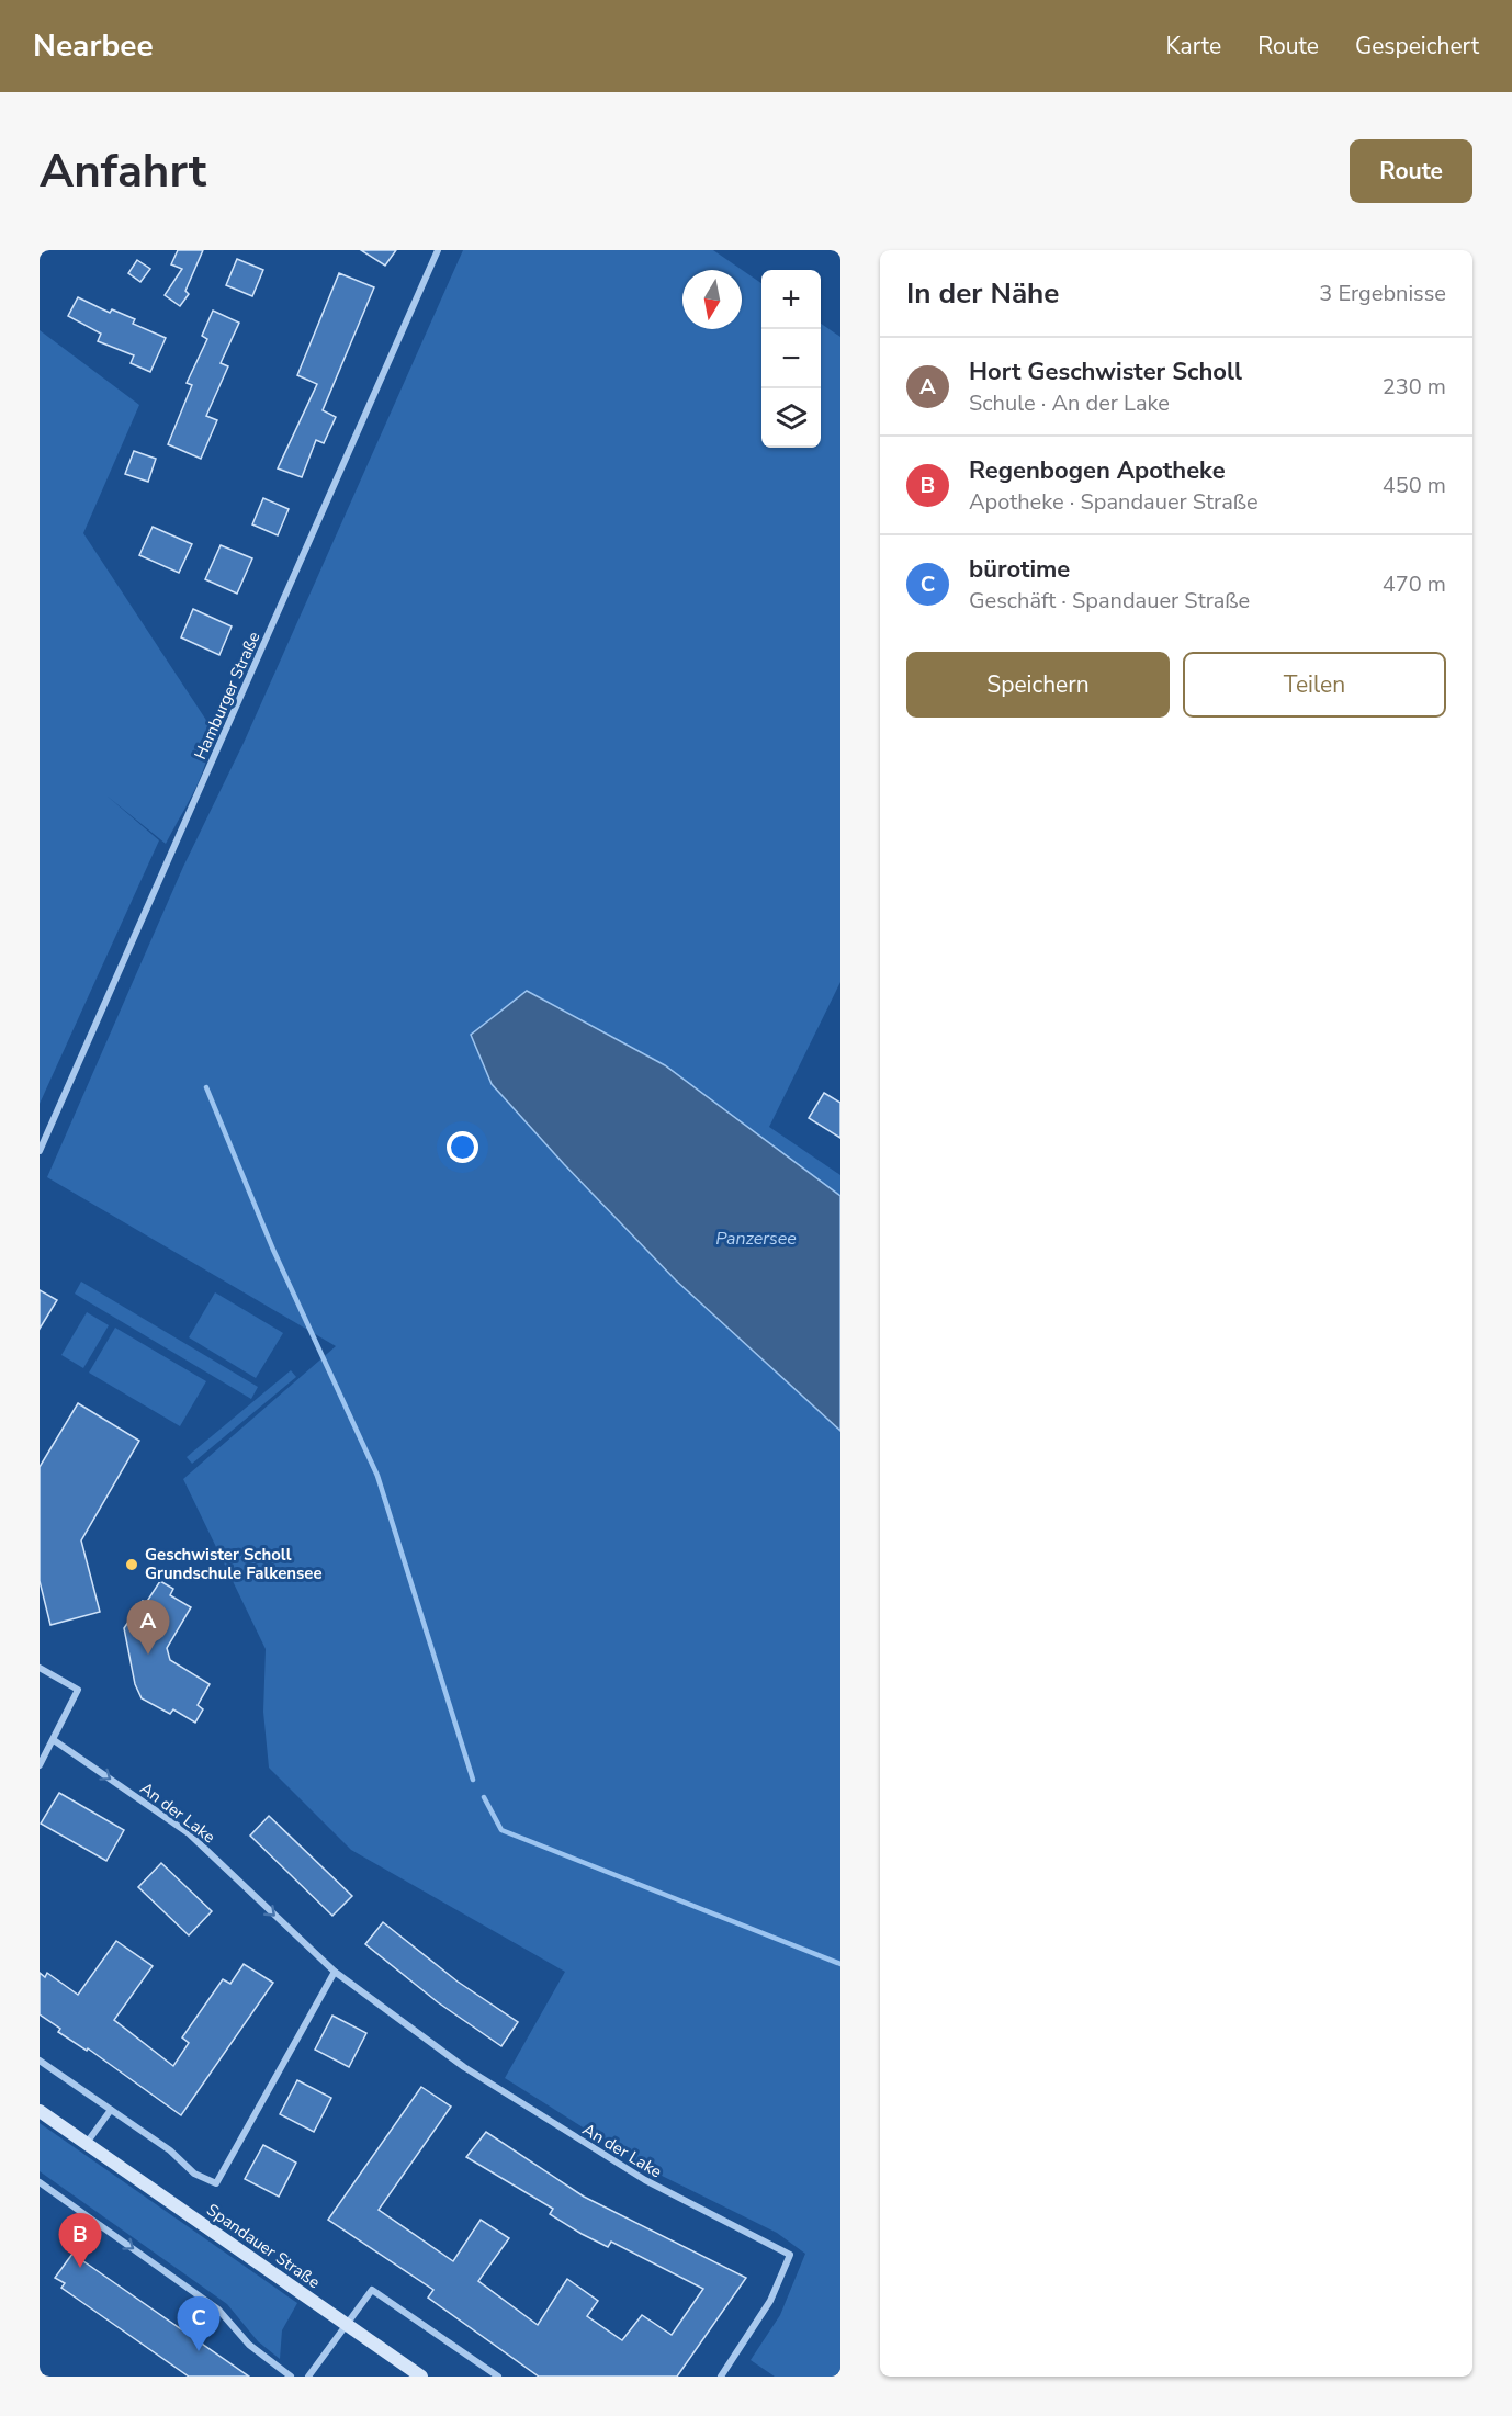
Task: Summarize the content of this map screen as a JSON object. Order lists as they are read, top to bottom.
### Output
{
  "streets": {
    "main road": ["Spandauer Straße"],
    "street": ["Hamburger Straße", "An der Lake"]
  },
  "crossings": [
    ["An der Lake", "Spandauer Straße"]
  ],
  "water": ["Panzersee"],
  "places": ["Geschwister Scholl Grundschule Falkensee"],
  "north": "bottom",
  "page": {
    "header": "Nearbee",
    "nav": ["Karte", "Route", "Gespeichert"],
    "buttons": [
      "Route",
      ["Speichern", "Teilen"]
    ],
    "title": "Anfahrt",
    "heading": ["In der Nähe", "3 Ergebnisse"],
    "map_buttons": ["+", "−"],
    "list": [
      {
        "mark": "A",
        "name": "Hort Geschwister Scholl",
        "note": "Schule · An der Lake",
        "value": "230 m"
      },
      {
        "mark": "B",
        "name": "Regenbogen Apotheke",
        "note": "Apotheke · Spandauer Straße",
        "value": "450 m"
      },
      {
        "mark": "C",
        "name": "bürotime",
        "note": "Geschäft · Spandauer Straße",
        "value": "470 m"
      }
    ],
    "pins": ["A", "B", "C"]
  }
}
